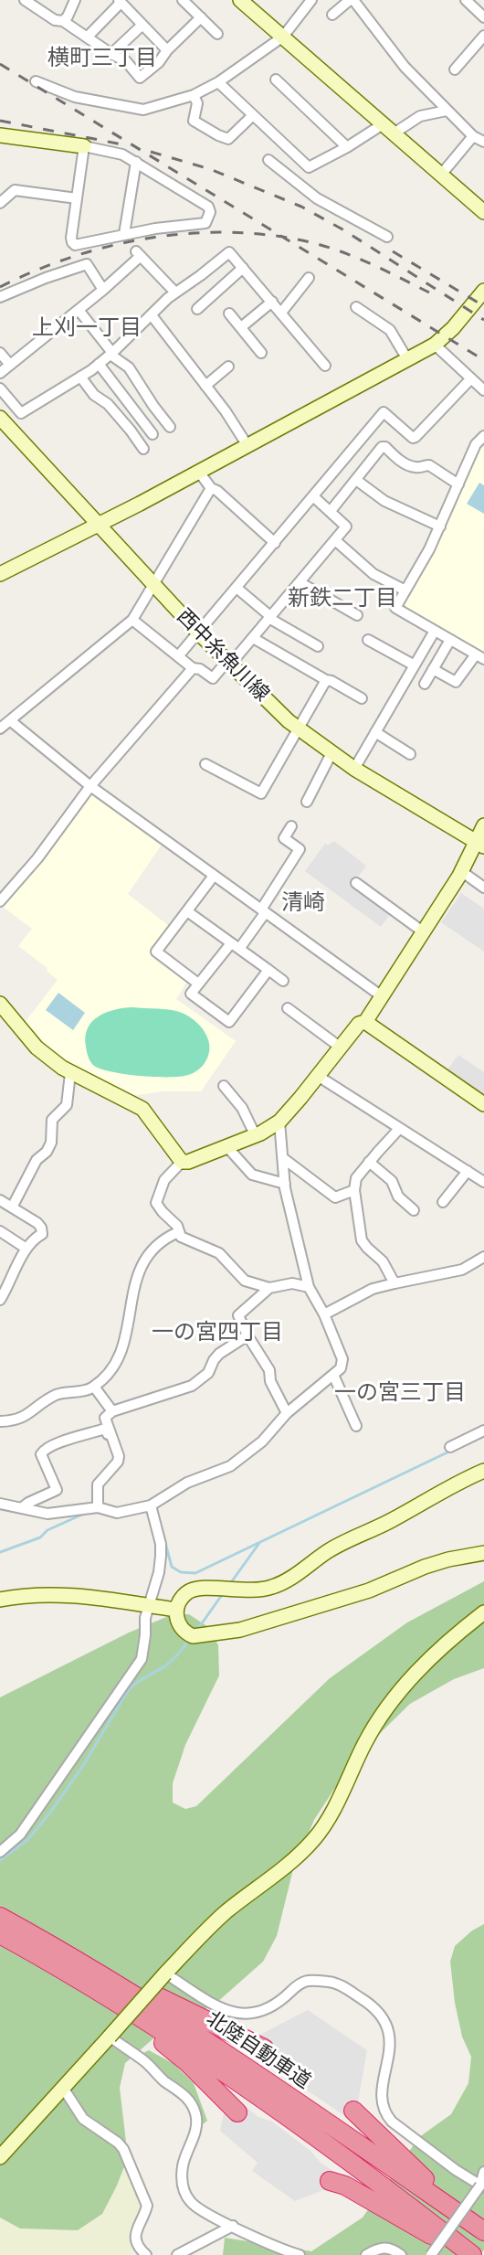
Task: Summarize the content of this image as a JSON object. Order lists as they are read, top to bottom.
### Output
{
  "streets": {
    "highway": ["北陸自動車道"],
    "street": ["西中糸魚川線"]
  },
  "districts": [
    "横町三丁目",
    "上刈一丁目",
    "新鉄二丁目",
    "清崎",
    "一の宮四丁目",
    "一の宮三丁目"
  ]
}
